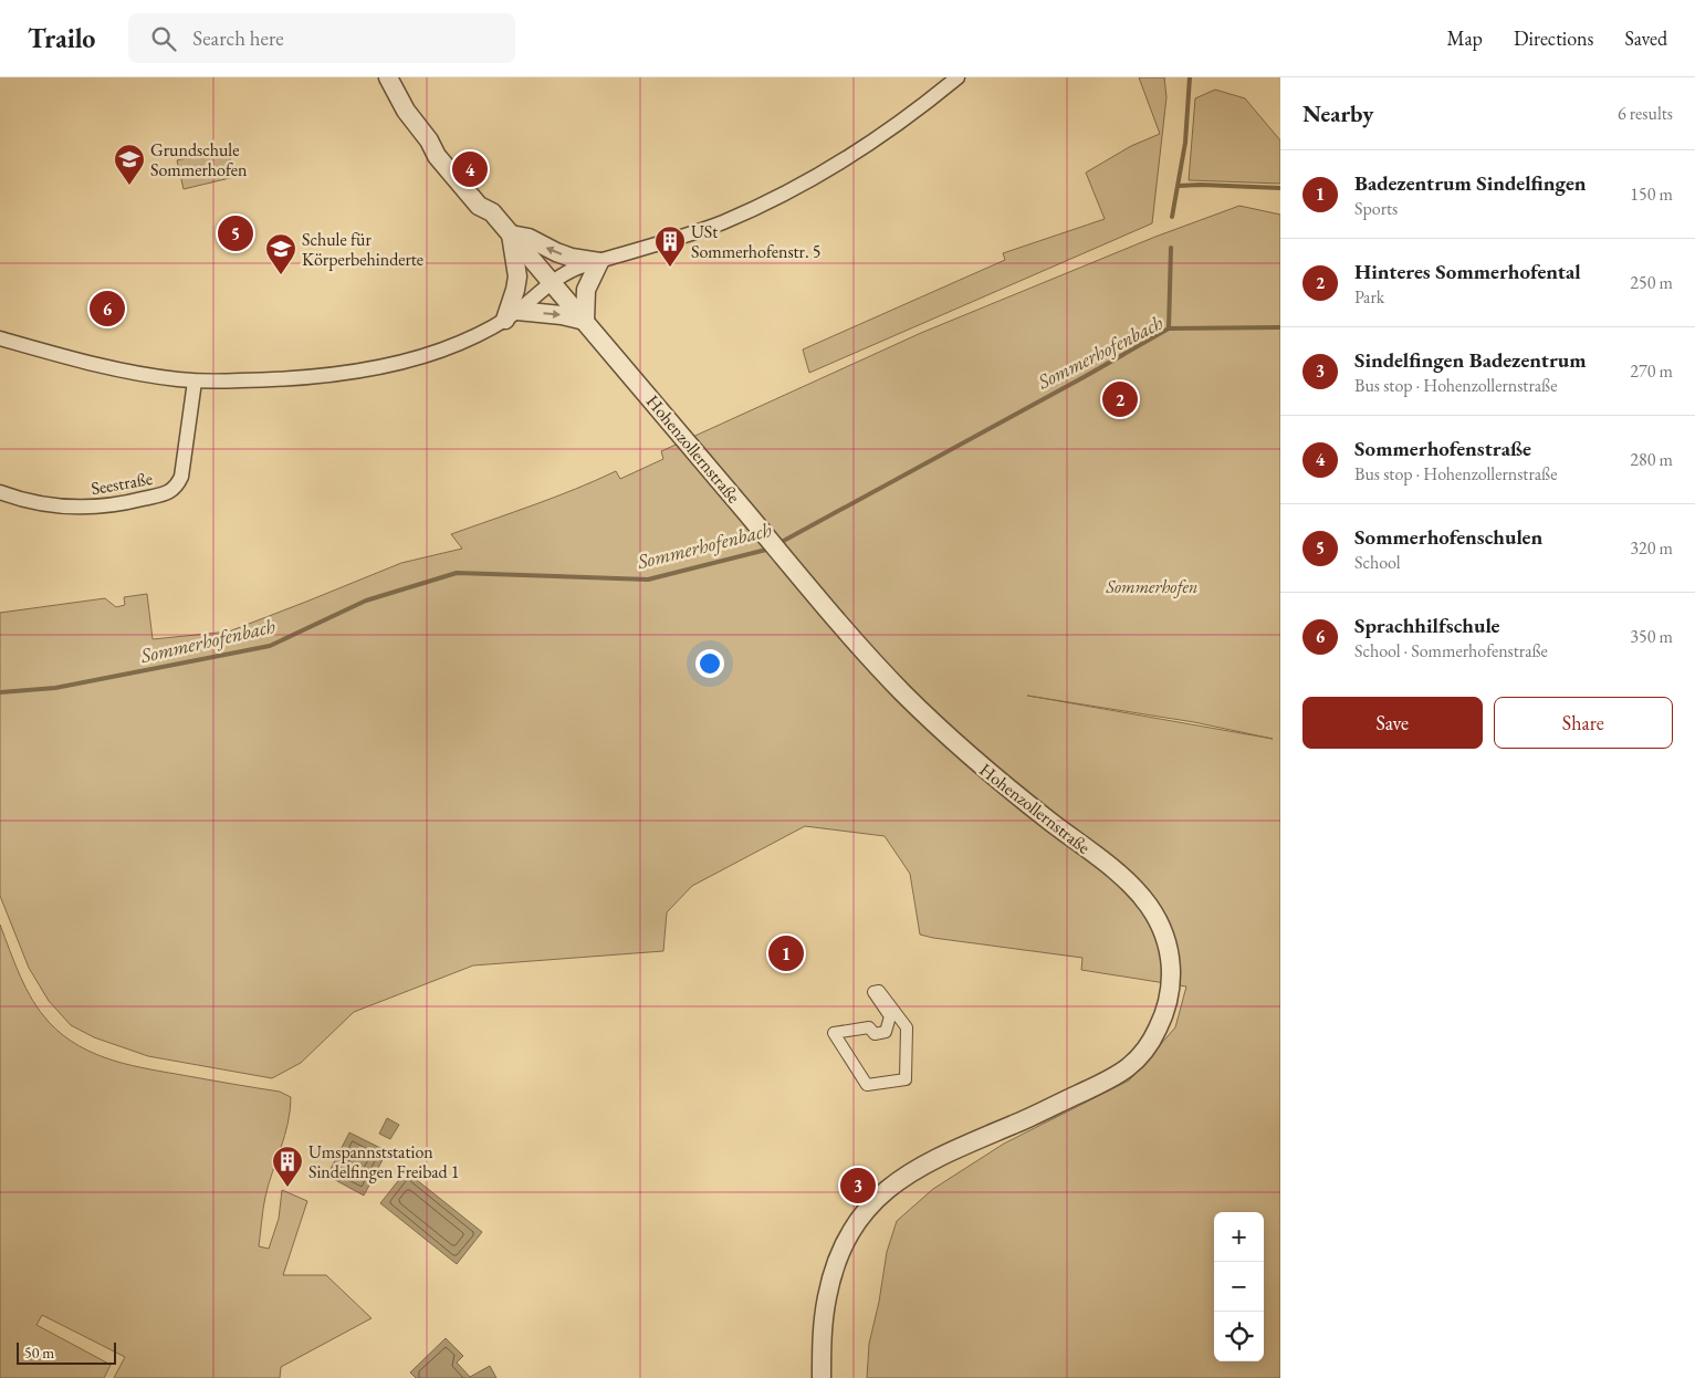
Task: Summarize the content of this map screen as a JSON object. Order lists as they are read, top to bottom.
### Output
{
  "streets": {
    "street": ["Hohenzollernstraße", "Seestraße"]
  },
  "water": ["Sommerhofenbach"],
  "parks": ["Sommerhofen"],
  "places": {
    "school or university": ["Grundschule Sommerhofen", "Schule für Körperbehinderte"],
    "building": ["USt Sommerhofenstr. 5", "Umspannststation Sindelfingen Freibad 1"]
  },
  "scale_bar": "50 m",
  "page": {
    "header": "Trailo",
    "search": "Search here",
    "nav": ["Map", "Directions", "Saved"],
    "heading": ["Nearby", "6 results"],
    "pins": [
      "4",
      "5",
      "6",
      "2",
      "1",
      "3"
    ],
    "list": [
      {
        "mark": "1",
        "name": "Badezentrum Sindelfingen",
        "note": "Sports",
        "value": "150 m"
      },
      {
        "mark": "2",
        "name": "Hinteres Sommerhofental",
        "note": "Park",
        "value": "250 m"
      },
      {
        "mark": "3",
        "name": "Sindelfingen Badezentrum",
        "note": "Bus stop · Hohenzollernstraße",
        "value": "270 m"
      },
      {
        "mark": "4",
        "name": "Sommerhofenstraße",
        "note": "Bus stop · Hohenzollernstraße",
        "value": "280 m"
      },
      {
        "mark": "5",
        "name": "Sommerhofenschulen",
        "note": "School",
        "value": "320 m"
      },
      {
        "mark": "6",
        "name": "Sprachhilfschule",
        "note": "School · Sommerhofenstraße",
        "value": "350 m"
      }
    ],
    "buttons": ["Save", "Share"],
    "map_buttons": ["+", "−"],
    "scale": "50 m"
  }
}
